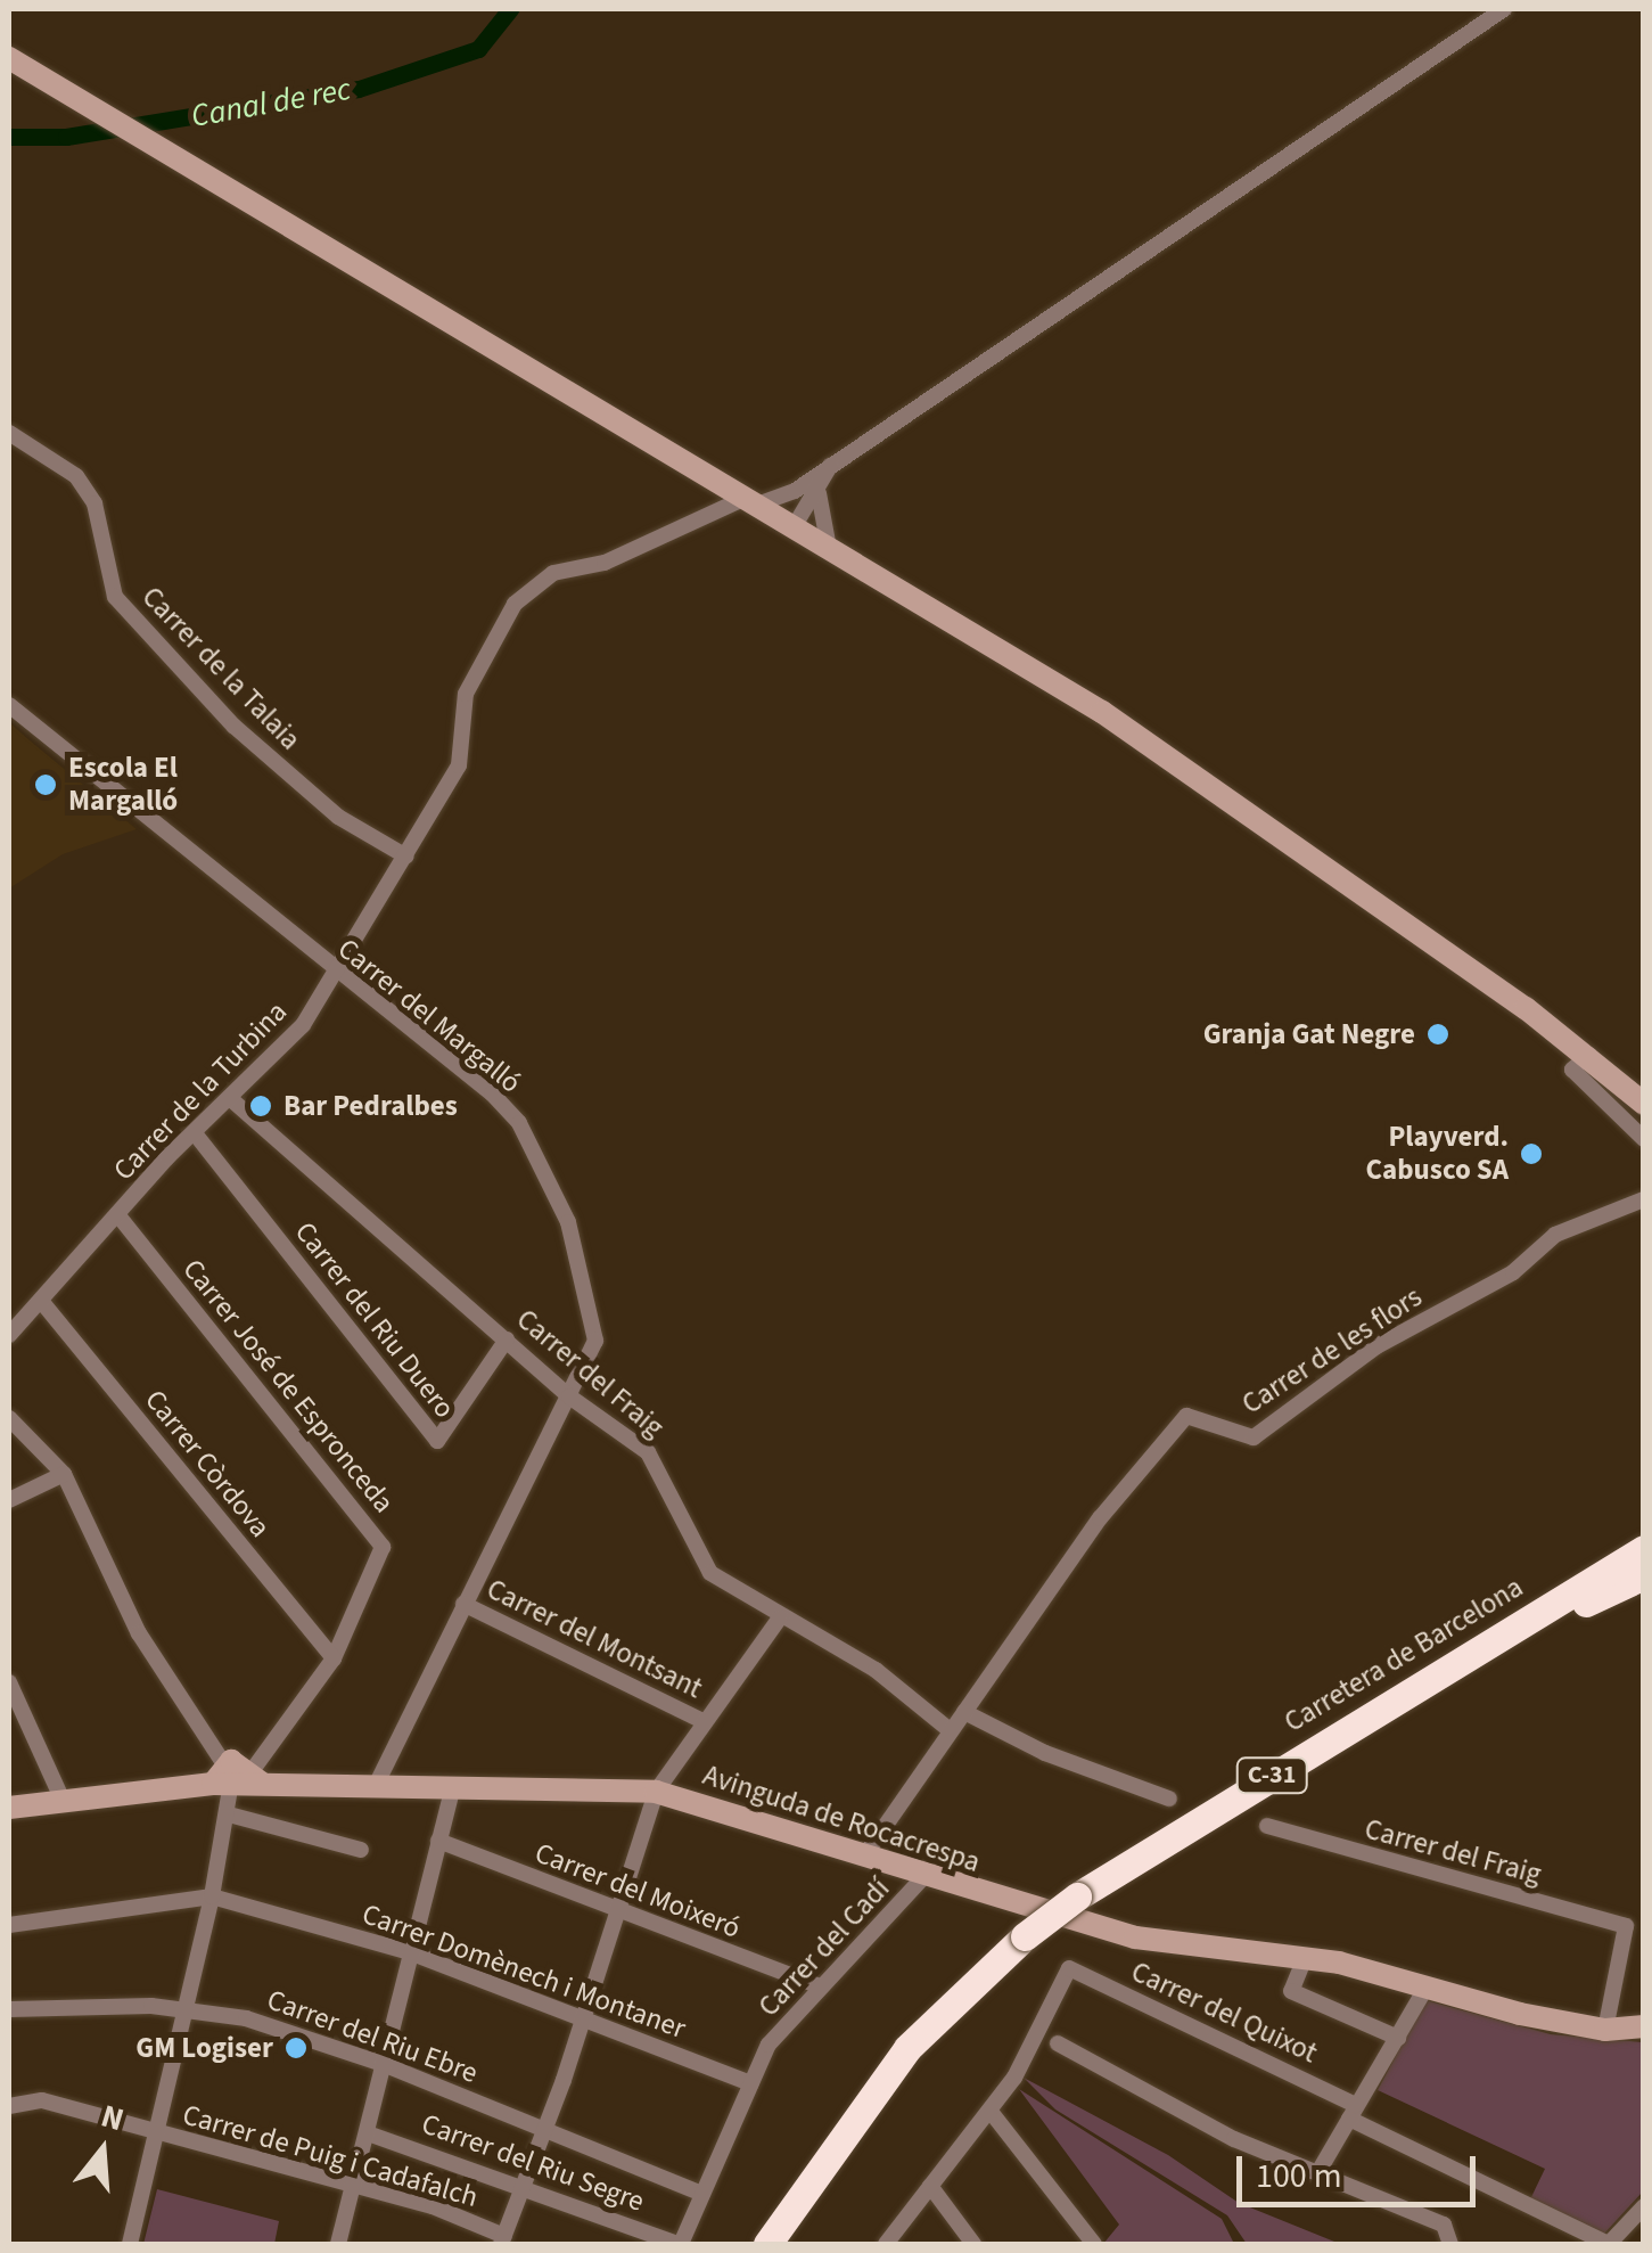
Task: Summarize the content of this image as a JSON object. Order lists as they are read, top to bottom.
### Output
{
  "streets": {
    "highway": ["Carretera de Barcelona", "C-31"],
    "street": [
      "Carrer de la Talaia",
      "Carrer del Margalló",
      "Carrer de la Turbina",
      "Carrer del Riu Duero",
      "Carrer de les flors",
      "Carrer del Fraig",
      "Carrer José de Espronceda",
      "Carrer Còrdova",
      "Carrer del Montsant",
      "Avinguda de Rocacrespa",
      "Carrer del Moixeró",
      "Carrer del Cadí",
      "Carrer Domènech i Montaner",
      "Carrer del Quixot",
      "Carrer del Riu Ebre",
      "Carrer de Puig i Cadafalch",
      "Carrer del Riu Segre"
    ]
  },
  "crossings": [
    ["Carrer de la Talaia", "Carrer de la Turbina"],
    ["Carrer del Margalló", "Carrer de la Turbina"],
    ["Carrer del Margalló", "Carrer del Fraig"],
    ["Carrer del Margalló", "Carrer del Montsant"],
    ["Carrer del Margalló", "Avinguda de Rocacrespa"],
    ["Carrer de la Turbina", "Carrer del Riu Duero"],
    ["Carrer de la Turbina", "Carrer del Fraig"],
    ["Carrer de la Turbina", "Carrer José de Espronceda"],
    ["Carrer de la Turbina", "Carrer Còrdova"],
    ["Carrer del Riu Duero", "Carrer del Fraig"],
    ["Carrer del Fraig", "Avinguda de Rocacrespa"],
    ["Carrer José de Espronceda", "Carrer Còrdova"],
    ["Carrer José de Espronceda", "Avinguda de Rocacrespa"],
    ["Avinguda de Rocacrespa", "Carrer del Cadí"],
    ["Carrer del Moixeró", "Carrer del Cadí"],
    ["Carrer del Cadí", "Carrer Domènech i Montaner"],
    ["Carrer del Cadí", "Carrer del Riu Ebre"],
    ["Carrer del Cadí", "Carrer del Riu Segre"]
  ],
  "water": ["Canal de rec"],
  "places": [
    "Escola El Margalló",
    "Granja Gat Negre",
    "Bar Pedralbes",
    "Playverd. Cabusco SA",
    "GM Logiser"
  ],
  "scale_bar": "100 m",
  "north": "top"
}
